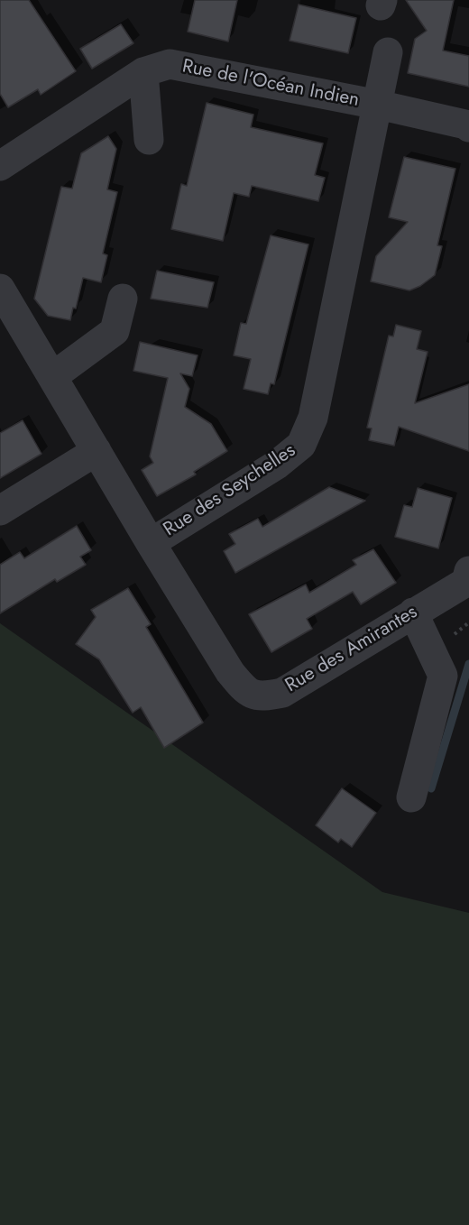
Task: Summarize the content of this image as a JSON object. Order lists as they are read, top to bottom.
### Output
{
  "streets": {
    "street": ["Rue de l'Océan Indien", "Rue des Seychelles", "Rue des Amirantes"]
  },
  "crossings": [
    ["Rue de l'Océan Indien", "Rue des Seychelles"],
    ["Rue des Seychelles", "Rue des Amirantes"]
  ]
}
